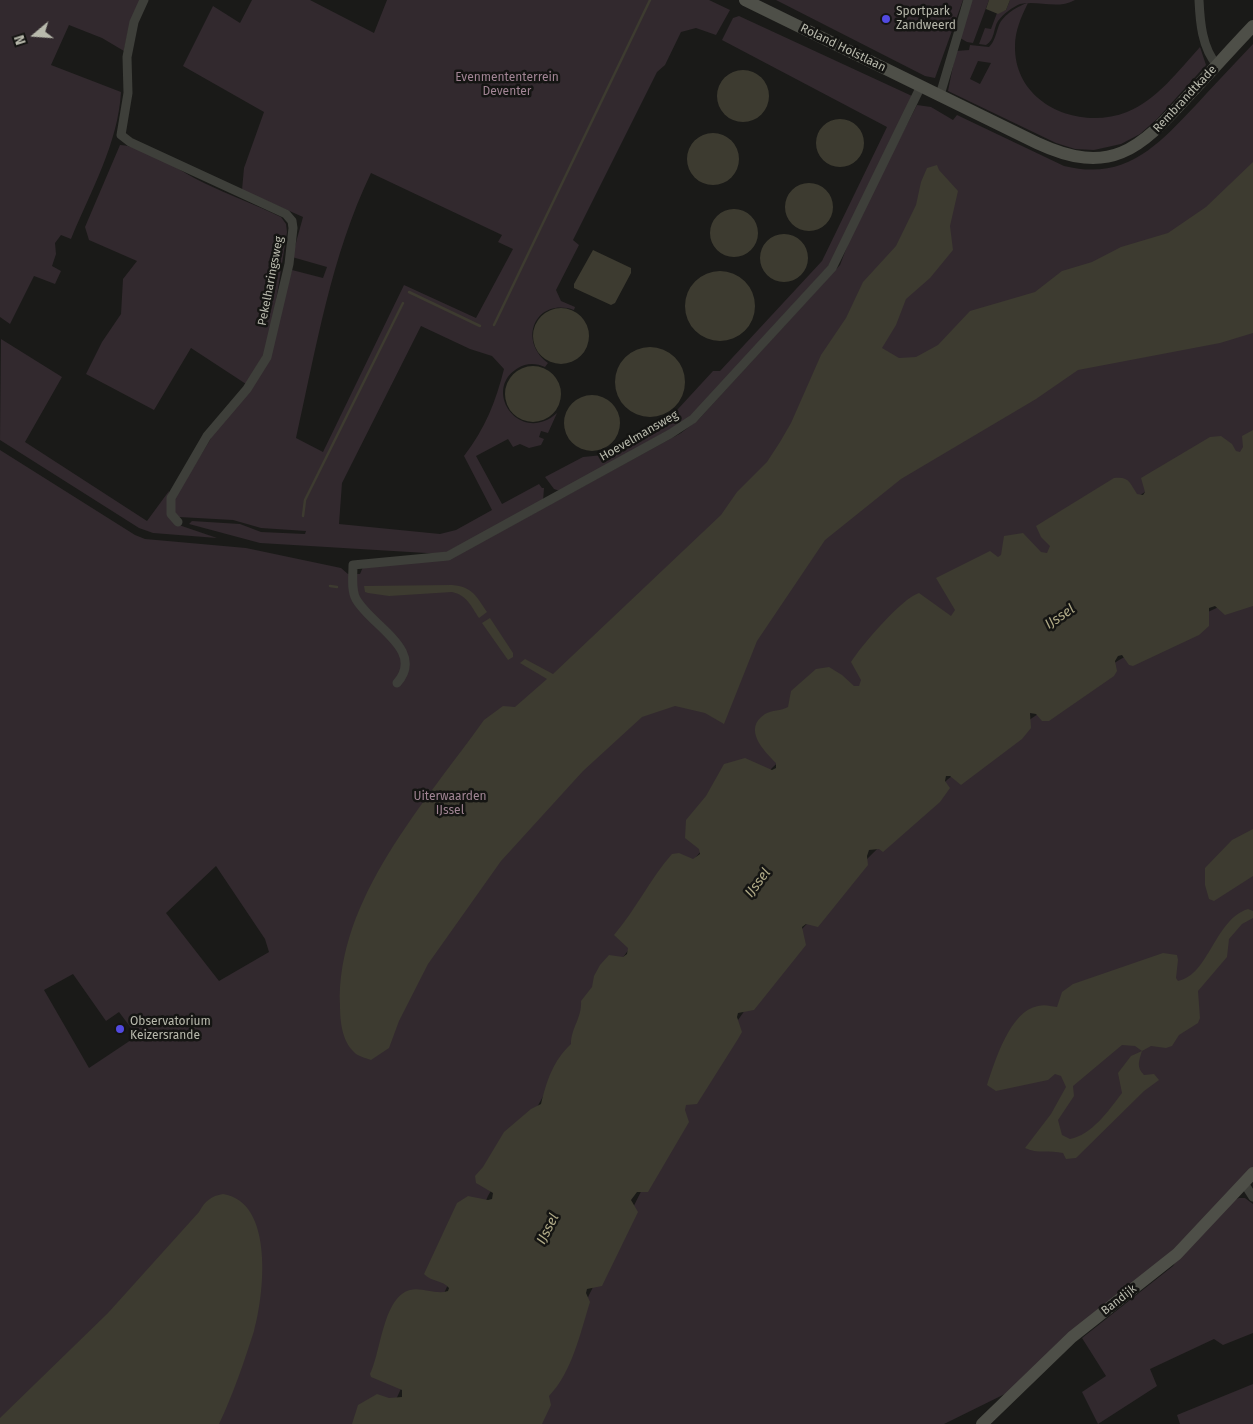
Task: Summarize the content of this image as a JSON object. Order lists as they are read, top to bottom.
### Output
{
  "streets": {
    "street": [
      "Roland Holstlaan",
      "Rembrandtkade",
      "Pekelharingsweg",
      "Hoevelmansweg",
      "Bandijk"
    ]
  },
  "crossings": [
    ["Roland Holstlaan", "Rembrandtkade"],
    ["Roland Holstlaan", "Hoevelmansweg"]
  ],
  "water": ["IJssel"],
  "parks": ["Evenmententerrein Deventer", "Uiterwaarden IJssel"],
  "places": ["Sportpark Zandweerd", "Observatorium Keizersrande"],
  "north": "left"
}
